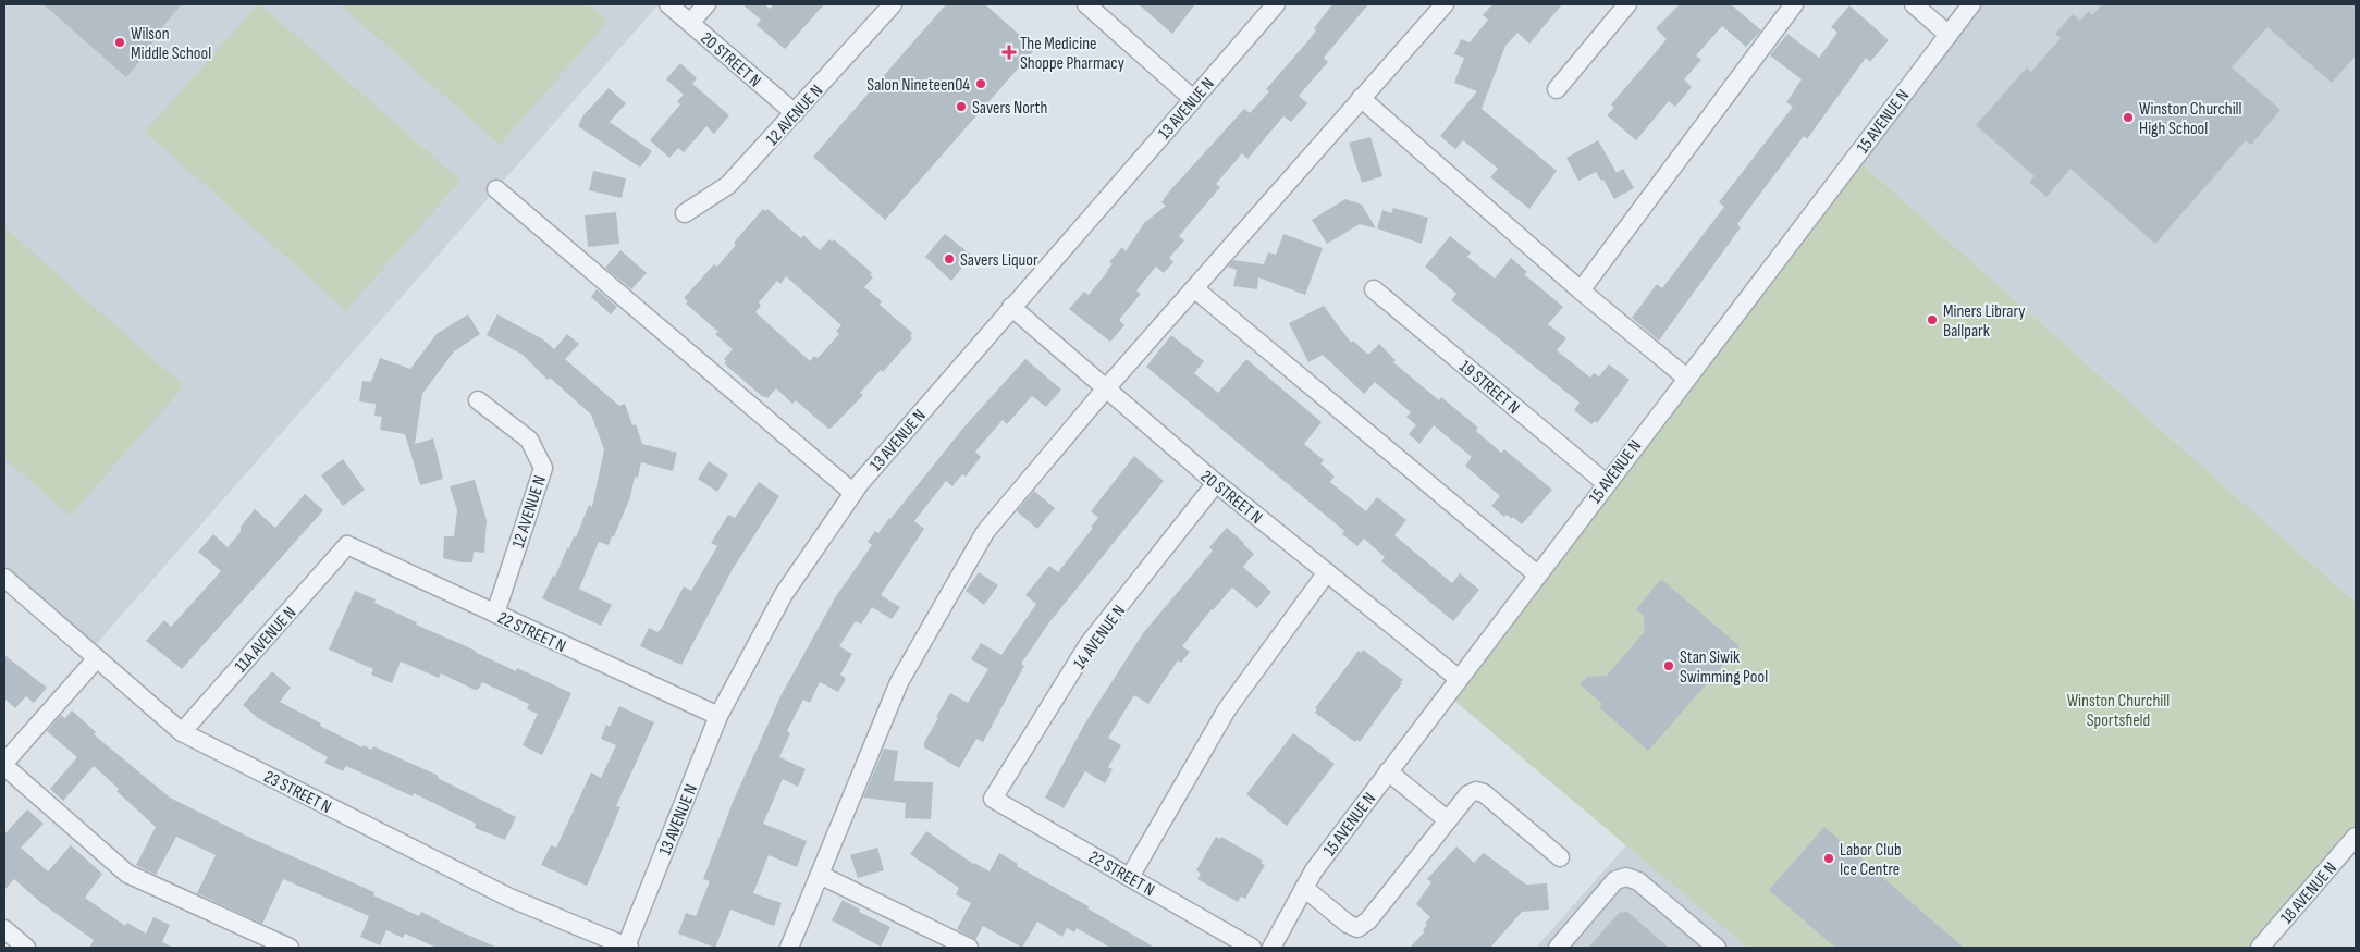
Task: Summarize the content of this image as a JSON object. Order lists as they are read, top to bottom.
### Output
{
  "streets": {
    "street": [
      "20 STREET N",
      "13 AVENUE N",
      "12 AVENUE N",
      "15 AVENUE N",
      "19 STREET N",
      "22 STREET N",
      "14 AVENUE N",
      "11A AVENUE N",
      "23 STREET N",
      "18 AVENUE N"
    ]
  },
  "crossings": [
    ["20 STREET N", "13 AVENUE N"],
    ["20 STREET N", "12 AVENUE N"],
    ["20 STREET N", "15 AVENUE N"],
    ["20 STREET N", "14 AVENUE N"],
    ["13 AVENUE N", "22 STREET N"],
    ["13 AVENUE N", "23 STREET N"],
    ["12 AVENUE N", "22 STREET N"],
    ["15 AVENUE N", "19 STREET N"],
    ["22 STREET N", "14 AVENUE N"],
    ["22 STREET N", "11A AVENUE N"],
    ["11A AVENUE N", "23 STREET N"]
  ],
  "parks": ["Winston Churchill Sportsfield"],
  "places": {
    "other": [
      "Wilson Middle School",
      "Salon Nineteen04",
      "Savers North",
      "Winston Churchill High School",
      "Savers Liquor",
      "Miners Library Ballpark",
      "Stan Siwik Swimming Pool",
      "Labor Club Ice Centre"
    ],
    "health": ["The Medicine Shoppe Pharmacy"]
  }
}
